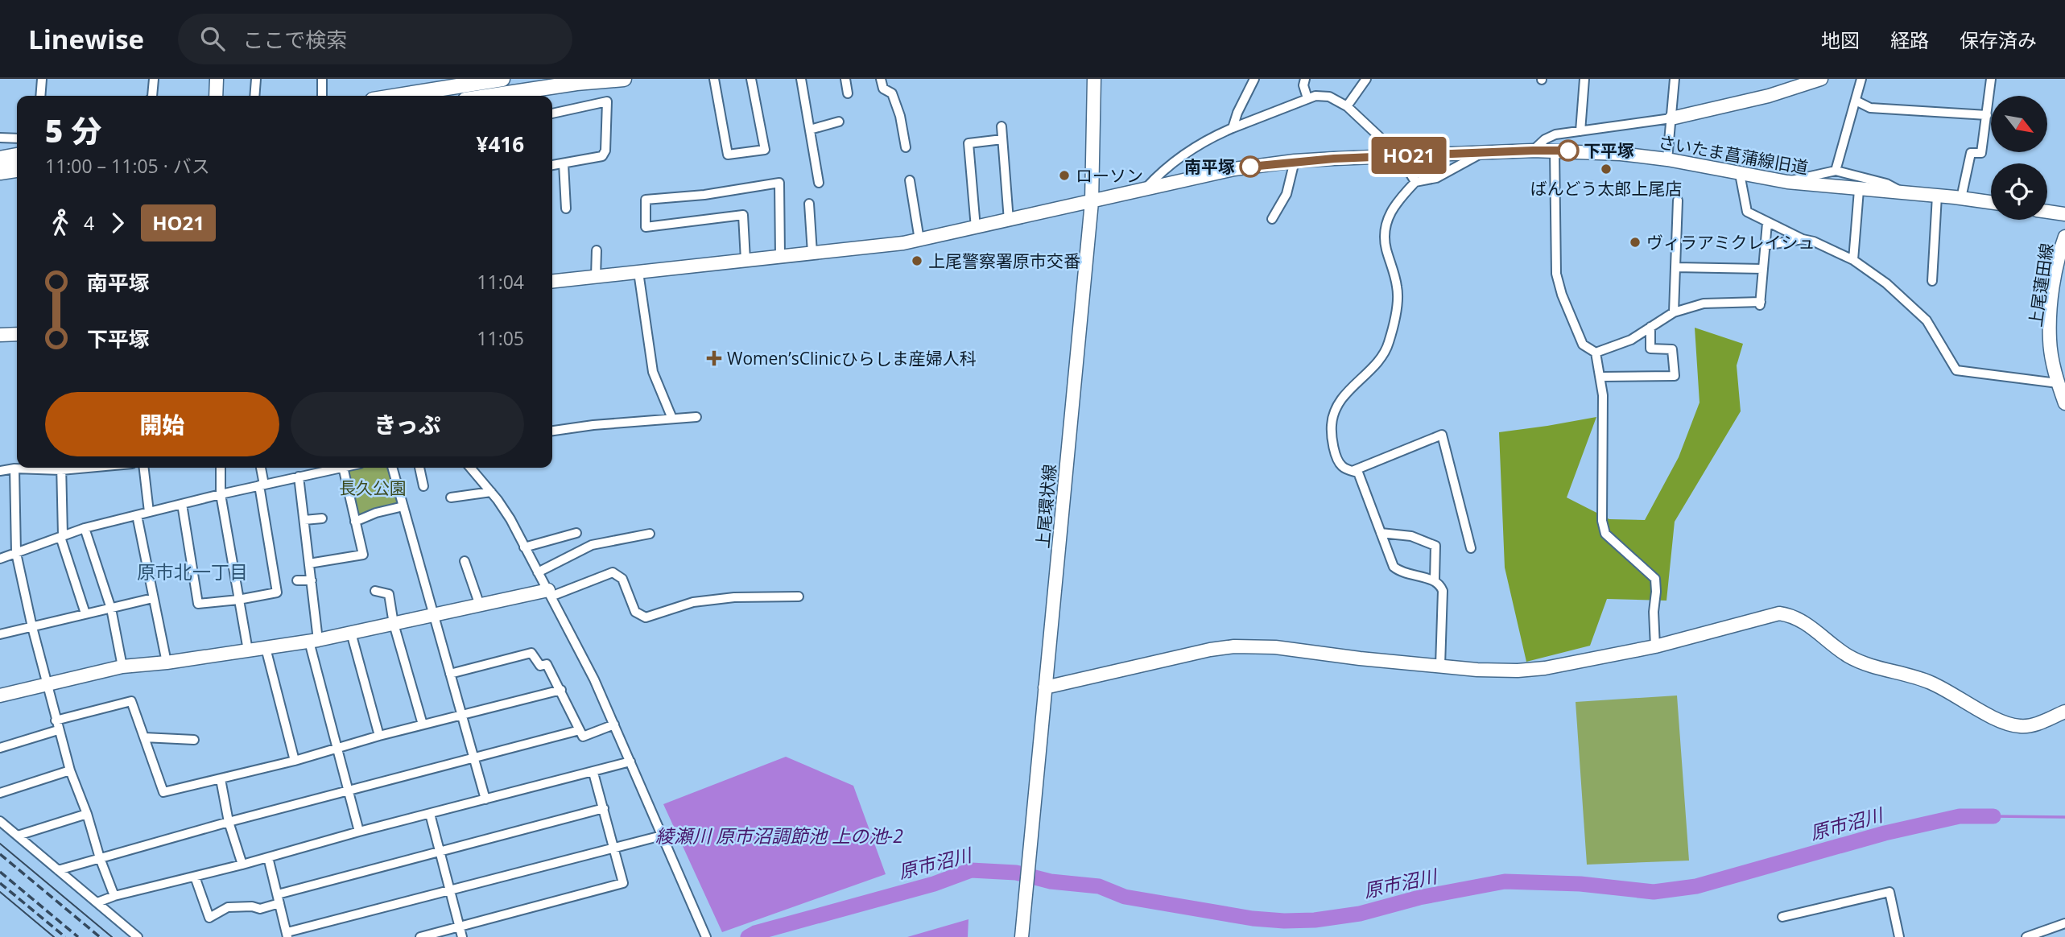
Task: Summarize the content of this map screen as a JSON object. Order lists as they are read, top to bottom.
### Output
{
  "streets": {
    "street": ["さいたま菖蒲線旧道", "上尾蓮田線", "上尾環状線"]
  },
  "crossings": [
    ["さいたま菖蒲線旧道", "上尾環状線"]
  ],
  "districts": ["原市北一丁目"],
  "water": ["原市沼川", "綾瀬川 原市沼調節池 上の池-2"],
  "parks": ["長久公園"],
  "places": {
    "other": [
      "下平塚",
      "南平塚",
      "ばんどう太郎上尾店",
      "ローソン",
      "ヴィラアミクレイシュ",
      "上尾警察署原市交番"
    ],
    "health": ["Women’sClinicひらしま産婦人科"]
  },
  "lines": ["bus line HO21"],
  "north": "bottom right",
  "page": {
    "header": "Linewise",
    "search": "ここで検索",
    "nav": ["地図", "経路", "保存済み"],
    "on_map": "HO21",
    "heading": ["5 分", "11:00 – 11:05 · バス", "¥416"],
    "legs": ["4", "HO21"],
    "list": [
      {
        "name": "南平塚",
        "value": "11:04"
      },
      {
        "name": "下平塚",
        "value": "11:05"
      }
    ],
    "buttons": ["開始", "きっぷ"]
  }
}
